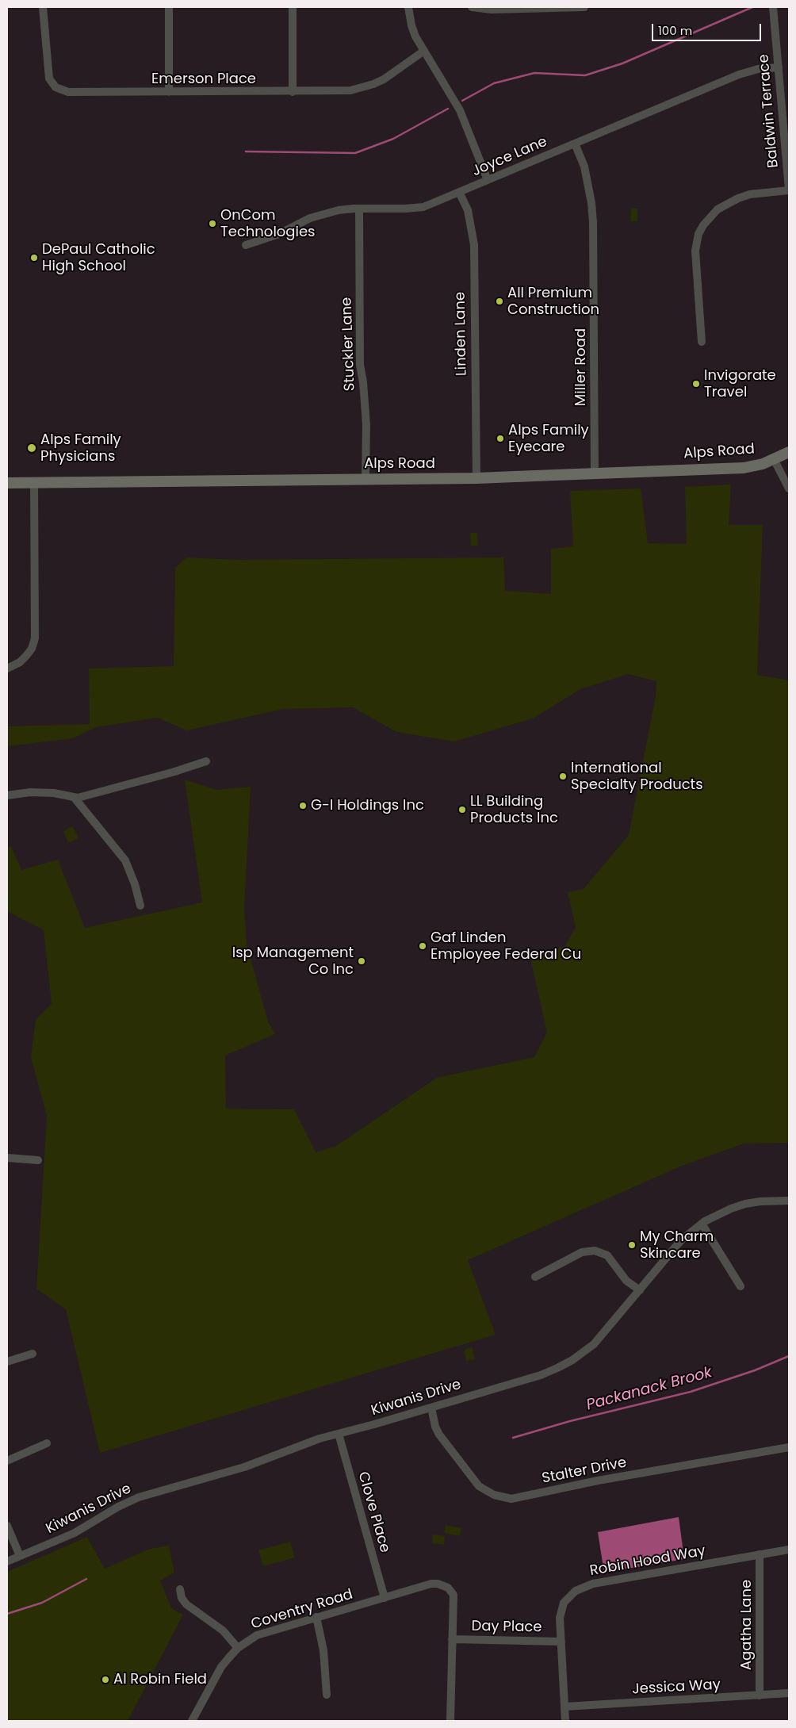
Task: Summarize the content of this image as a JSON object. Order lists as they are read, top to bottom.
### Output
{
  "streets": {
    "main road": ["Alps Road"],
    "street": [
      "Emerson Place",
      "Baldwin Terrace",
      "Joyce Lane",
      "Linden Lane",
      "Stuckler Lane",
      "Miller Road",
      "Kiwanis Drive",
      "Stalter Drive",
      "Clove Place",
      "Robin Hood Way",
      "Coventry Road",
      "Agatha Lane",
      "Day Place",
      "Jessica Way"
    ]
  },
  "crossings": [
    ["Baldwin Terrace", "Joyce Lane"],
    ["Joyce Lane", "Linden Lane"],
    ["Joyce Lane", "Stuckler Lane"],
    ["Joyce Lane", "Miller Road"],
    ["Linden Lane", "Alps Road"],
    ["Stuckler Lane", "Alps Road"],
    ["Miller Road", "Alps Road"],
    ["Kiwanis Drive", "Stalter Drive"],
    ["Kiwanis Drive", "Clove Place"],
    ["Clove Place", "Coventry Road"],
    ["Robin Hood Way", "Agatha Lane"],
    ["Robin Hood Way", "Day Place"],
    ["Robin Hood Way", "Jessica Way"],
    ["Coventry Road", "Day Place"],
    ["Agatha Lane", "Jessica Way"]
  ],
  "water": ["Packanack Brook"],
  "places": [
    "OnCom Technologies",
    "DePaul Catholic High School",
    "All Premium Construction",
    "Invigorate Travel",
    "Alps Family Eyecare",
    "Alps Family Physicians",
    "International Specialty Products",
    "G-I Holdings Inc",
    "LL Building Products Inc",
    "Gaf Linden Employee Federal Cu",
    "Isp Management Co Inc",
    "My Charm Skincare",
    "Al Robin Field"
  ],
  "scale_bar": "100 m"
}
